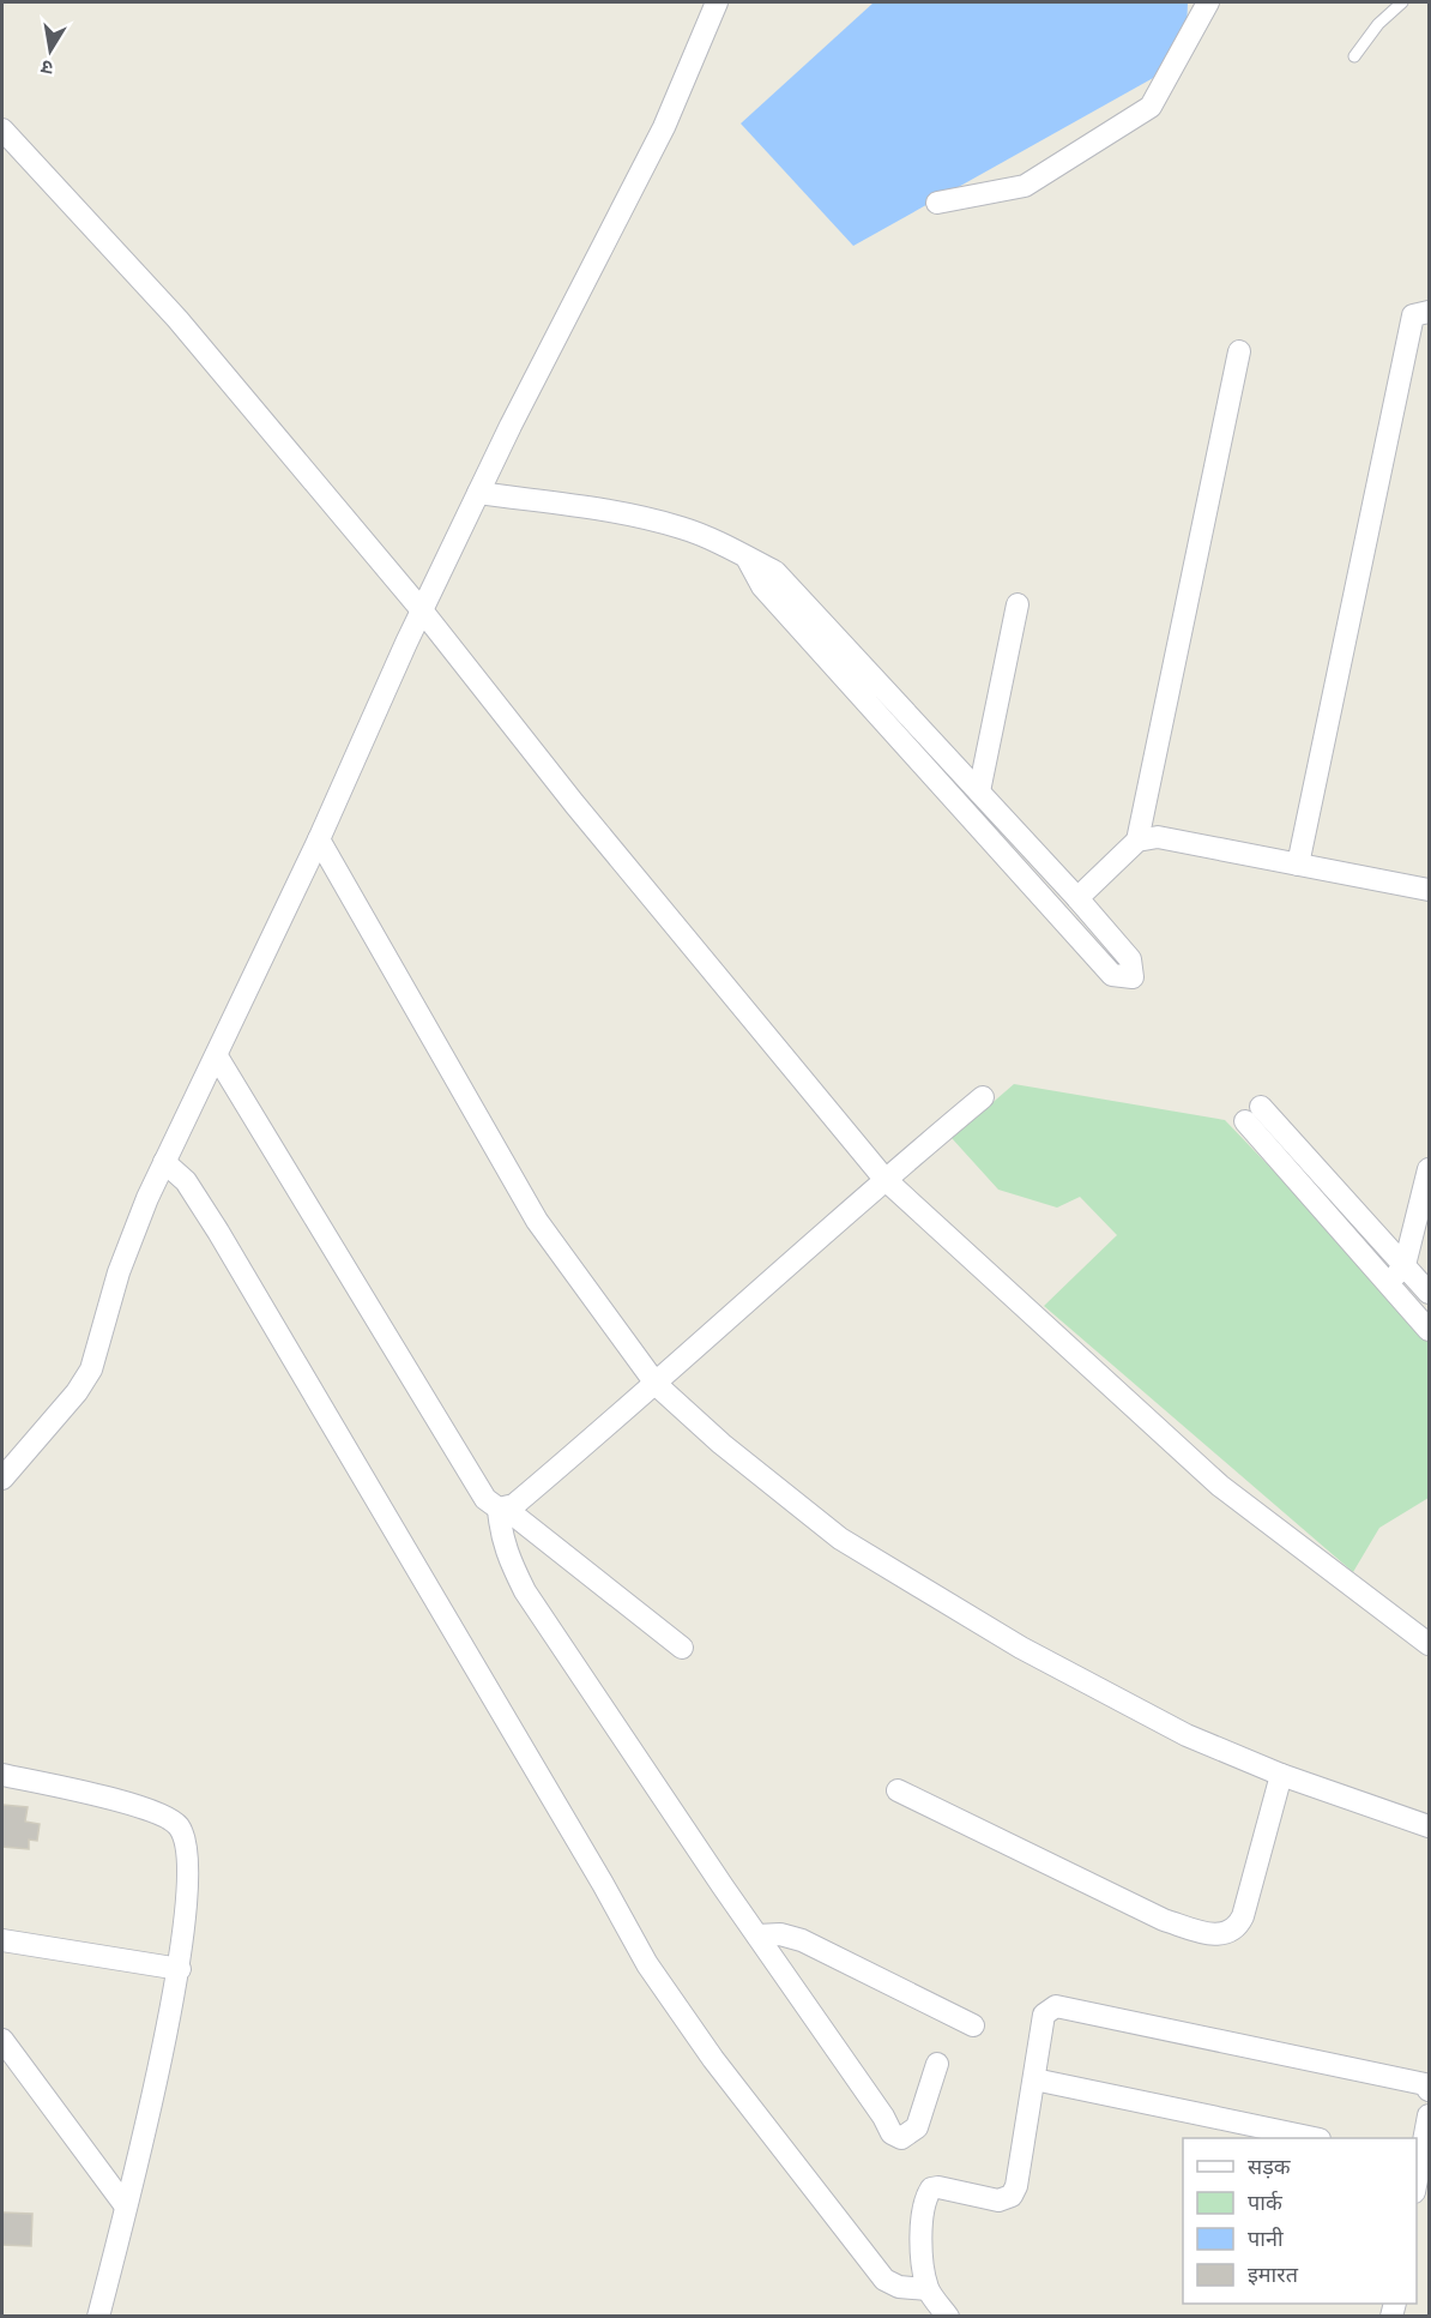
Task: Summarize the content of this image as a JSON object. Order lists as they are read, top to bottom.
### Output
{
  "legend": [
    "सड़क",
    "पार्क",
    "पानी",
    "इमारत"
  ],
  "north": "bottom"
}
